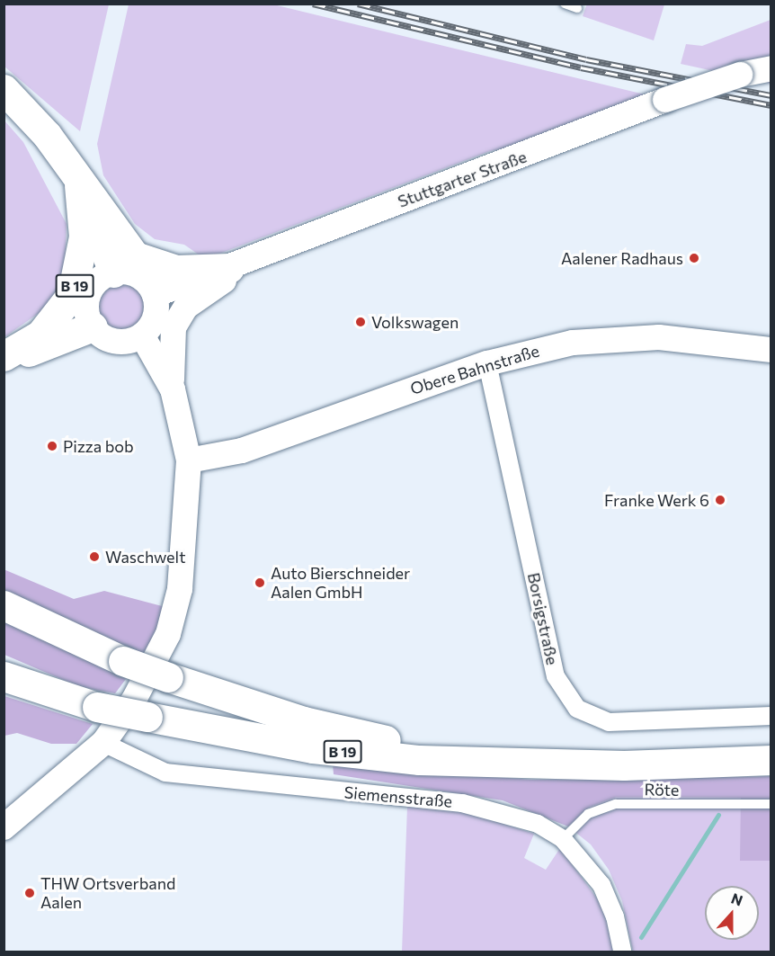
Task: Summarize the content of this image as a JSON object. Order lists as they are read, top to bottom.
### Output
{
  "streets": {
    "highway": ["B 19"],
    "street": [
      "Stuttgarter Straße",
      "Obere Bahnstraße",
      "Borsigstraße",
      "Siemensstraße"
    ],
    "lane": ["Röte"]
  },
  "crossings": [
    ["Stuttgarter Straße", "B 19"],
    ["Obere Bahnstraße", "Borsigstraße"],
    ["Röte", "Siemensstraße"]
  ],
  "places": [
    "Aalener Radhaus",
    "Volkswagen",
    "Pizza bob",
    "Franke Werk 6",
    "Waschwelt",
    "Auto Bierschneider Aalen GmbH",
    "THW Ortsverband Aalen"
  ],
  "north": "top"
}
